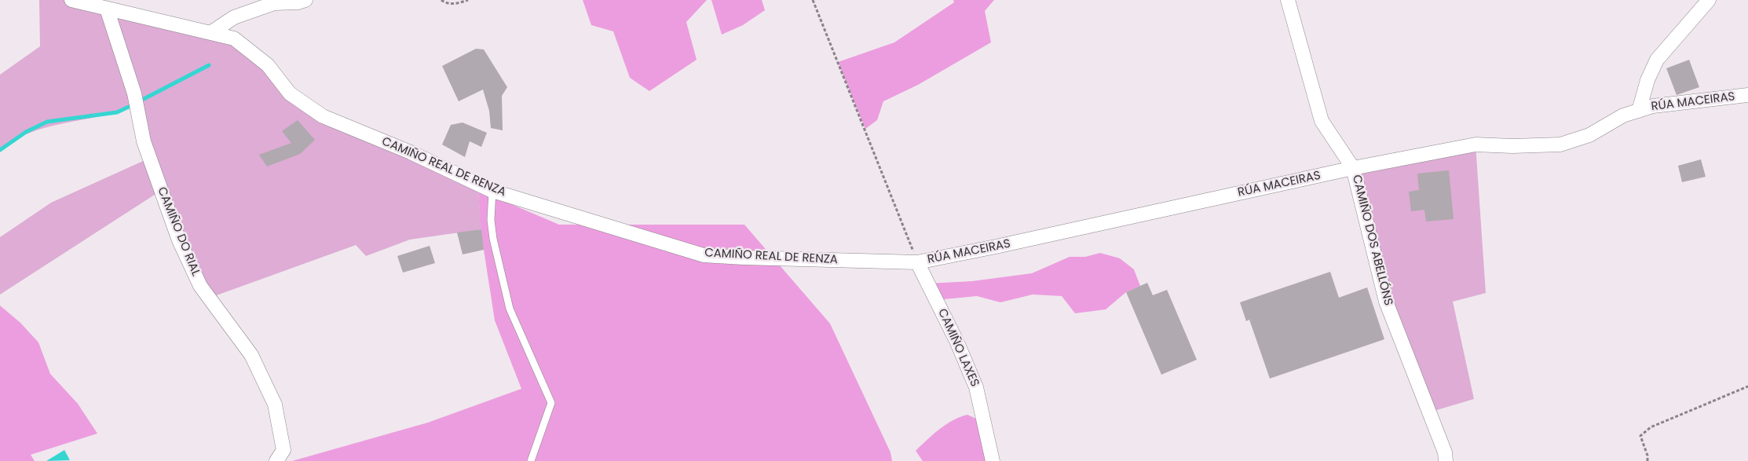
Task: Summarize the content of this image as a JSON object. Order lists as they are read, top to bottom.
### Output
{
  "streets": {
    "street": [
      "RÚA MACEIRAS",
      "CAMIÑO REAL DE RENZA",
      "CAMIÑO DO RIAL",
      "CAMIÑO DOS ABELLÓNS",
      "CAMIÑO LAXES"
    ]
  },
  "crossings": [
    ["RÚA MACEIRAS", "CAMIÑO REAL DE RENZA"],
    ["RÚA MACEIRAS", "CAMIÑO DOS ABELLÓNS"],
    ["RÚA MACEIRAS", "CAMIÑO LAXES"],
    ["CAMIÑO REAL DE RENZA", "CAMIÑO DO RIAL"],
    ["CAMIÑO REAL DE RENZA", "CAMIÑO LAXES"]
  ]
}
